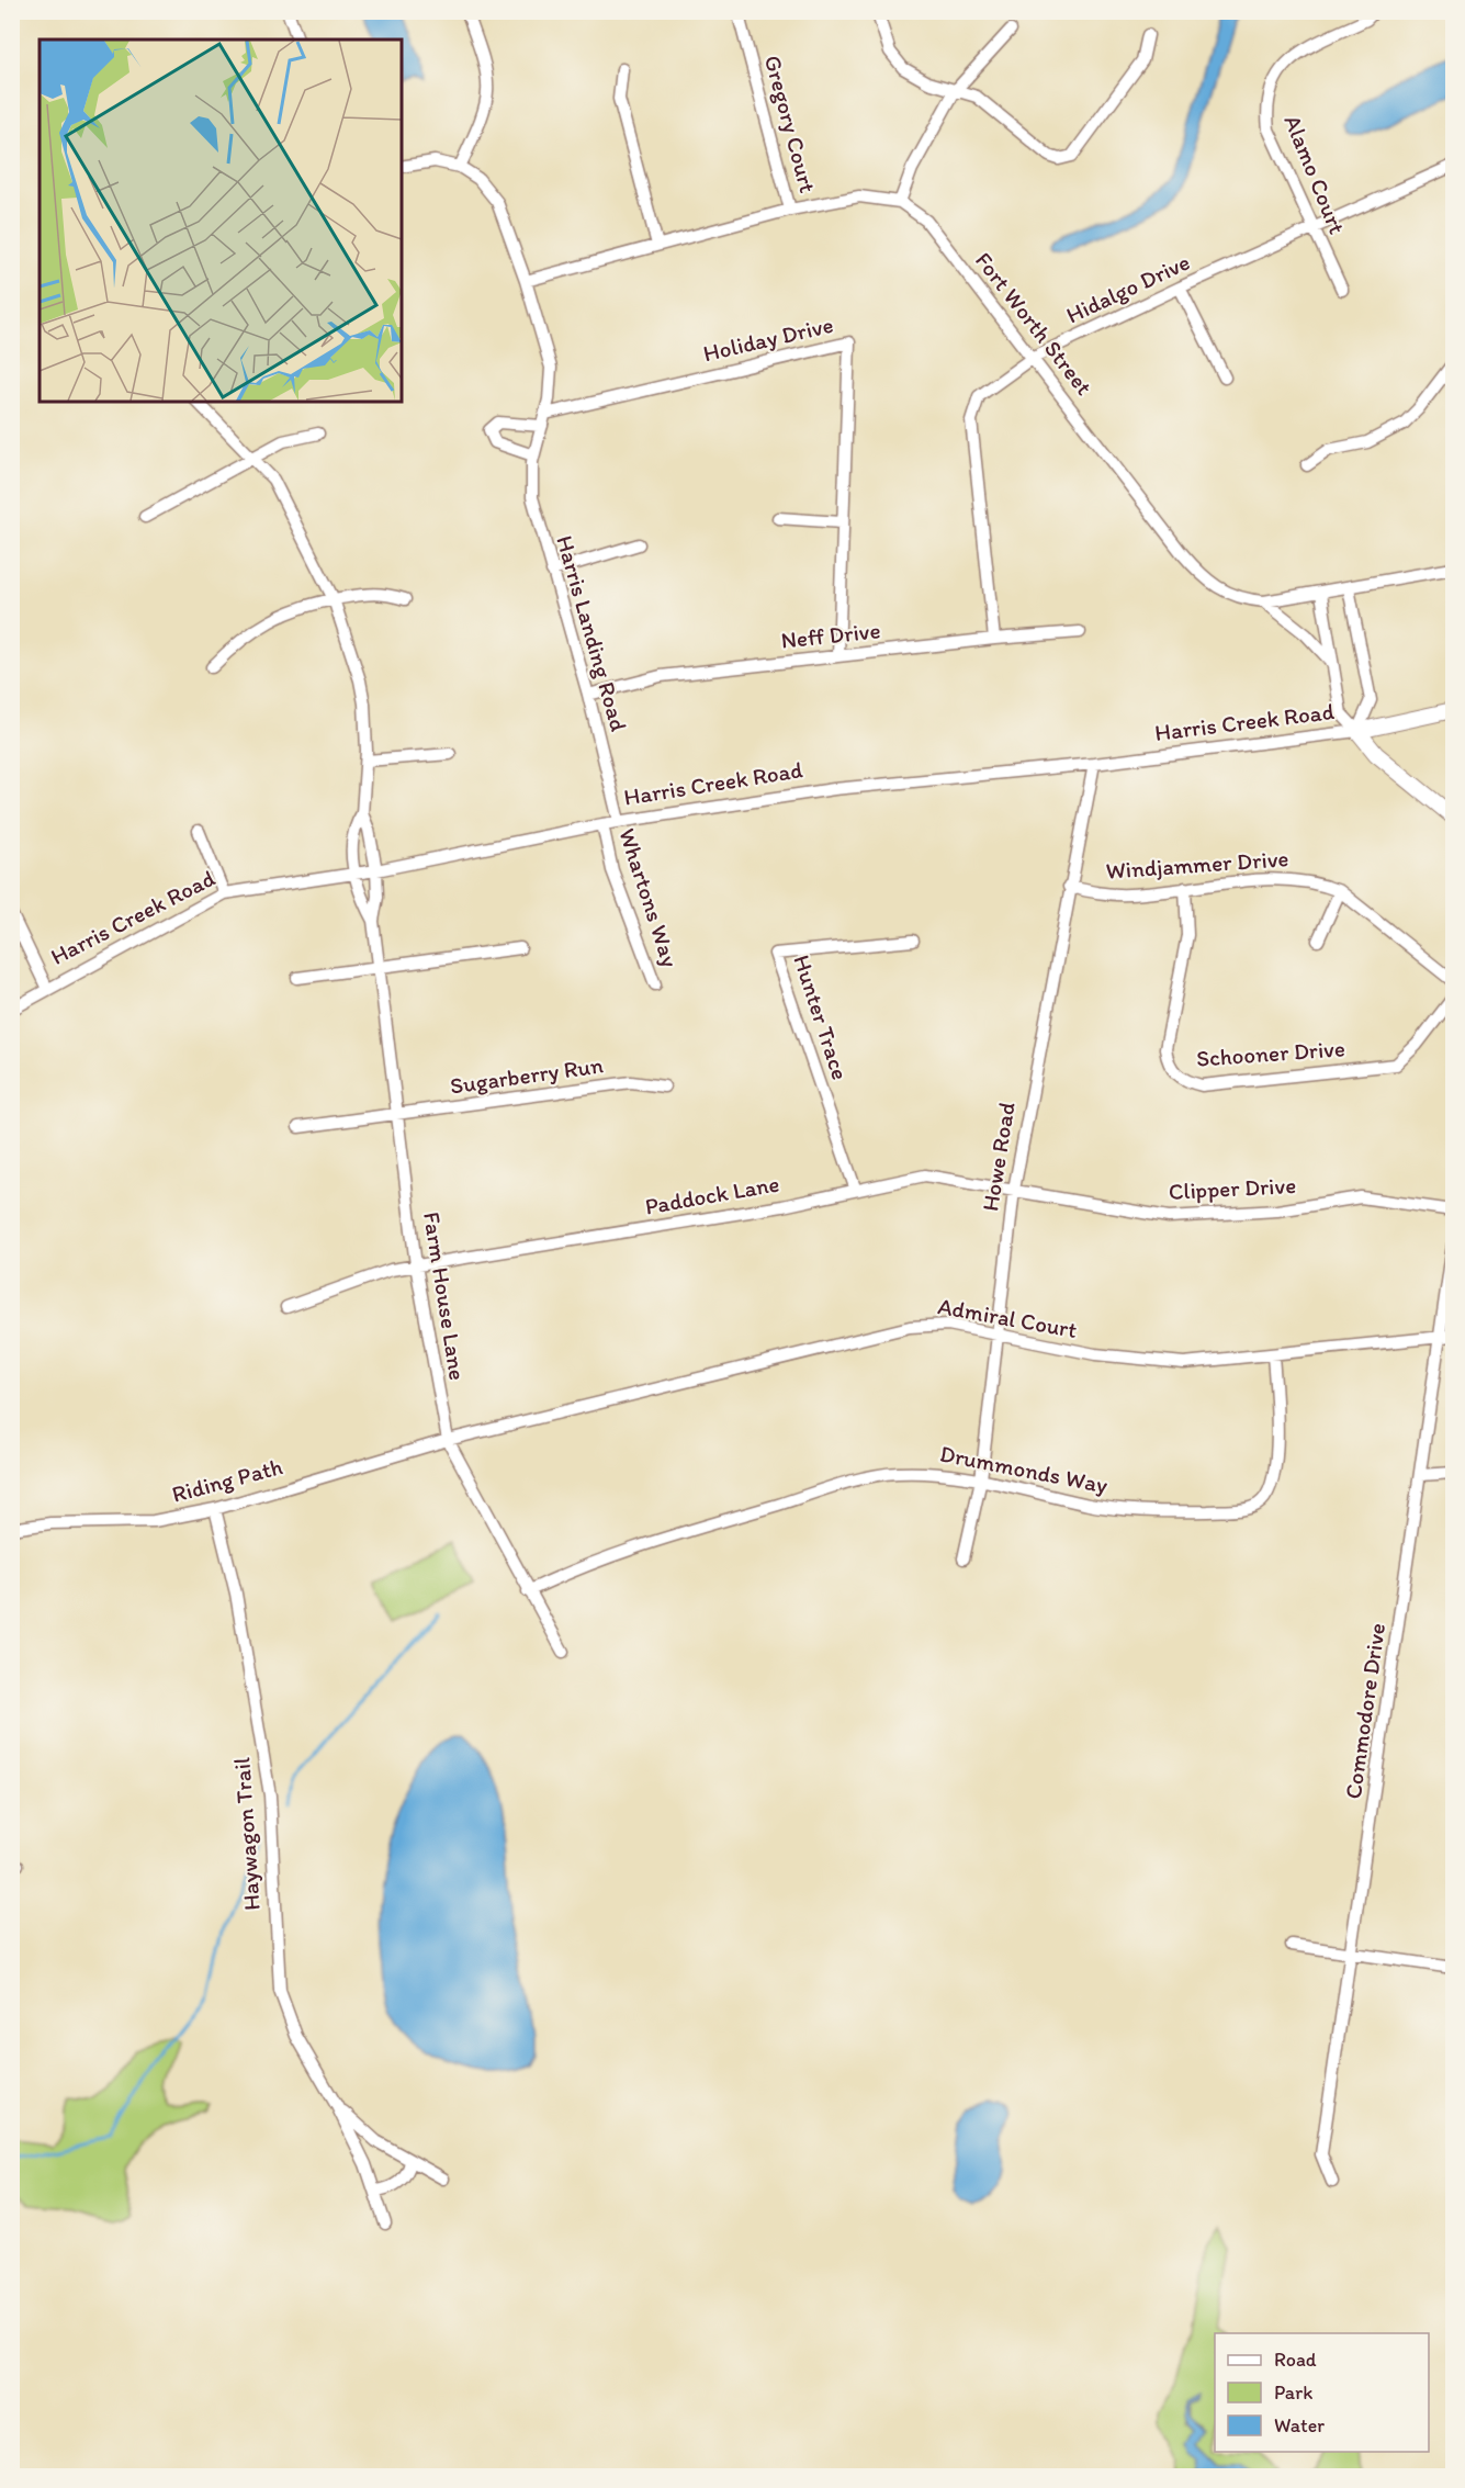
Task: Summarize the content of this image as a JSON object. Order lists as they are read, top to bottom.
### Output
{
  "streets": {
    "street": [
      "Gregory Court",
      "Alamo Court",
      "Hidalgo Drive",
      "Fort Worth Street",
      "Holiday Drive",
      "Harris Landing Road",
      "Neff Drive",
      "Harris Creek Road",
      "Windjammer Drive",
      "Whartons Way",
      "Hunter Trace",
      "Schooner Drive",
      "Sugarberry Run",
      "Howe Road",
      "Clipper Drive",
      "Paddock Lane",
      "Farm House Lane",
      "Admiral Court",
      "Drummonds Way",
      "Riding Path",
      "Commodore Drive",
      "Haywagon Trail"
    ]
  },
  "crossings": [
    ["Gregory Court", "Fort Worth Street"],
    ["Alamo Court", "Hidalgo Drive"],
    ["Hidalgo Drive", "Fort Worth Street"],
    ["Hidalgo Drive", "Neff Drive"],
    ["Fort Worth Street", "Harris Landing Road"],
    ["Holiday Drive", "Harris Landing Road"],
    ["Holiday Drive", "Neff Drive"],
    ["Harris Landing Road", "Neff Drive"],
    ["Harris Landing Road", "Harris Creek Road"],
    ["Harris Creek Road", "Whartons Way"],
    ["Harris Creek Road", "Howe Road"],
    ["Harris Creek Road", "Farm House Lane"],
    ["Windjammer Drive", "Schooner Drive"],
    ["Windjammer Drive", "Howe Road"],
    ["Hunter Trace", "Paddock Lane"],
    ["Sugarberry Run", "Farm House Lane"],
    ["Howe Road", "Clipper Drive"],
    ["Howe Road", "Paddock Lane"],
    ["Howe Road", "Admiral Court"],
    ["Howe Road", "Drummonds Way"],
    ["Clipper Drive", "Paddock Lane"],
    ["Paddock Lane", "Farm House Lane"],
    ["Farm House Lane", "Admiral Court"],
    ["Farm House Lane", "Drummonds Way"],
    ["Farm House Lane", "Riding Path"],
    ["Admiral Court", "Drummonds Way"],
    ["Admiral Court", "Riding Path"],
    ["Admiral Court", "Commodore Drive"],
    ["Riding Path", "Haywagon Trail"]
  ],
  "legend": ["Road", "Park", "Water"]
}
